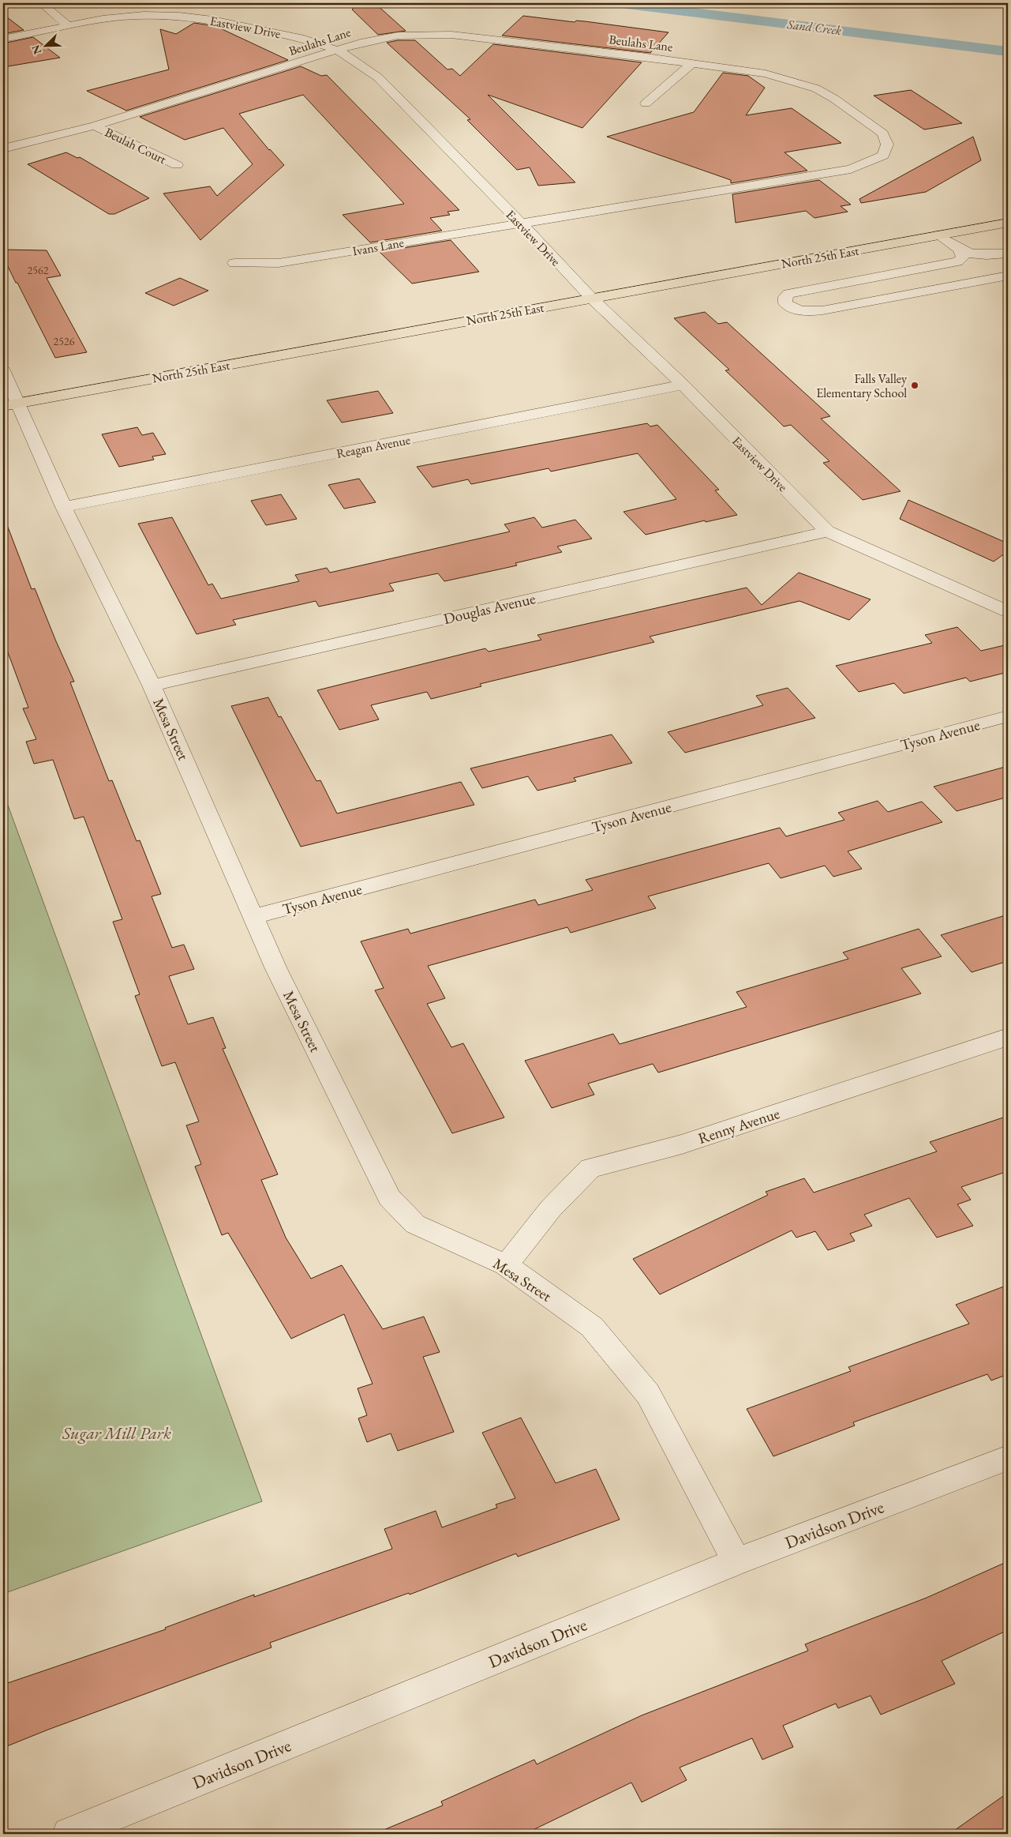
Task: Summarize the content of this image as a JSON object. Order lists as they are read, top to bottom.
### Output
{
  "streets": {
    "main road": ["North 25th East"],
    "street": [
      "Eastview Drive",
      "Beulahs Lane",
      "Beulah Court",
      "Ivans Lane",
      "Reagan Avenue",
      "Douglas Avenue",
      "Mesa Street",
      "Tyson Avenue",
      "Renny Avenue",
      "Davidson Drive"
    ]
  },
  "crossings": [
    ["Eastview Drive", "Beulahs Lane"],
    ["Eastview Drive", "Ivans Lane"],
    ["Eastview Drive", "North 25th East"],
    ["Eastview Drive", "Reagan Avenue"],
    ["Eastview Drive", "Douglas Avenue"],
    ["Beulahs Lane", "Beulah Court"],
    ["Beulahs Lane", "Ivans Lane"],
    ["North 25th East", "Mesa Street"],
    ["Reagan Avenue", "Mesa Street"],
    ["Douglas Avenue", "Mesa Street"],
    ["Mesa Street", "Tyson Avenue"],
    ["Mesa Street", "Renny Avenue"],
    ["Mesa Street", "Davidson Drive"]
  ],
  "water": ["Sand Creek"],
  "parks": ["Sugar Mill Park"],
  "places": ["Falls Valley Elementary School"],
  "house_numbers": ["2562", "2526"],
  "north": "bottom left"
}
